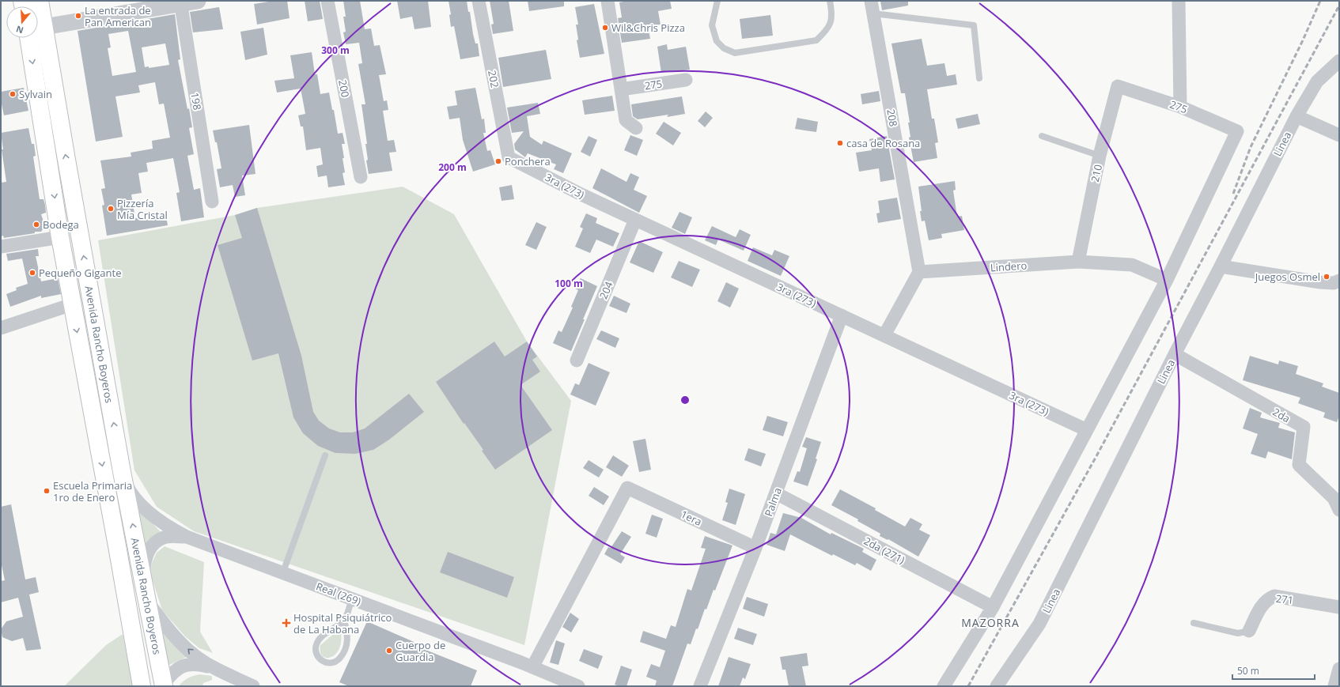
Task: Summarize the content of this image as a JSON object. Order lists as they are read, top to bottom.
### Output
{
  "streets": {
    "highway": ["Avenida Rancho Boyeros"],
    "street": [
      "202",
      "275",
      "200",
      "198",
      "208",
      "Linea",
      "210",
      "3ra (273)",
      "Lindero",
      "204",
      "2da",
      "Palma",
      "1era",
      "2da (271)",
      "Real (269)",
      "271"
    ]
  },
  "crossings": [
    ["202", "3ra (273)"],
    ["275", "210"],
    ["275", "Lindero"],
    ["208", "Lindero"],
    ["Linea", "2da"],
    ["210", "Lindero"],
    ["3ra (273)", "204"],
    ["3ra (273)", "Palma"],
    ["Avenida Rancho Boyeros", "Real (269)"],
    ["Palma", "1era"],
    ["Palma", "2da (271)"],
    ["1era", "Real (269)"]
  ],
  "districts": ["MAZORRA"],
  "places": {
    "other": [
      "La entrada de Pan American",
      "Wil&Chris Pizza",
      "Sylvain",
      "casa de Rosana",
      "Ponchera",
      "Pizzería Mía Cristal",
      "Bodega",
      "Pequeño Gigante",
      "Juegos Osmel",
      "Escuela Primaria 1ro de Enero",
      "Cuerpo de Guardia"
    ],
    "health": ["Hospital Psiquiátrico de La Habana"]
  },
  "scale_bar": "50 m",
  "north": "bottom",
  "rings": ["300 m", "200 m", "100 m"]
}
